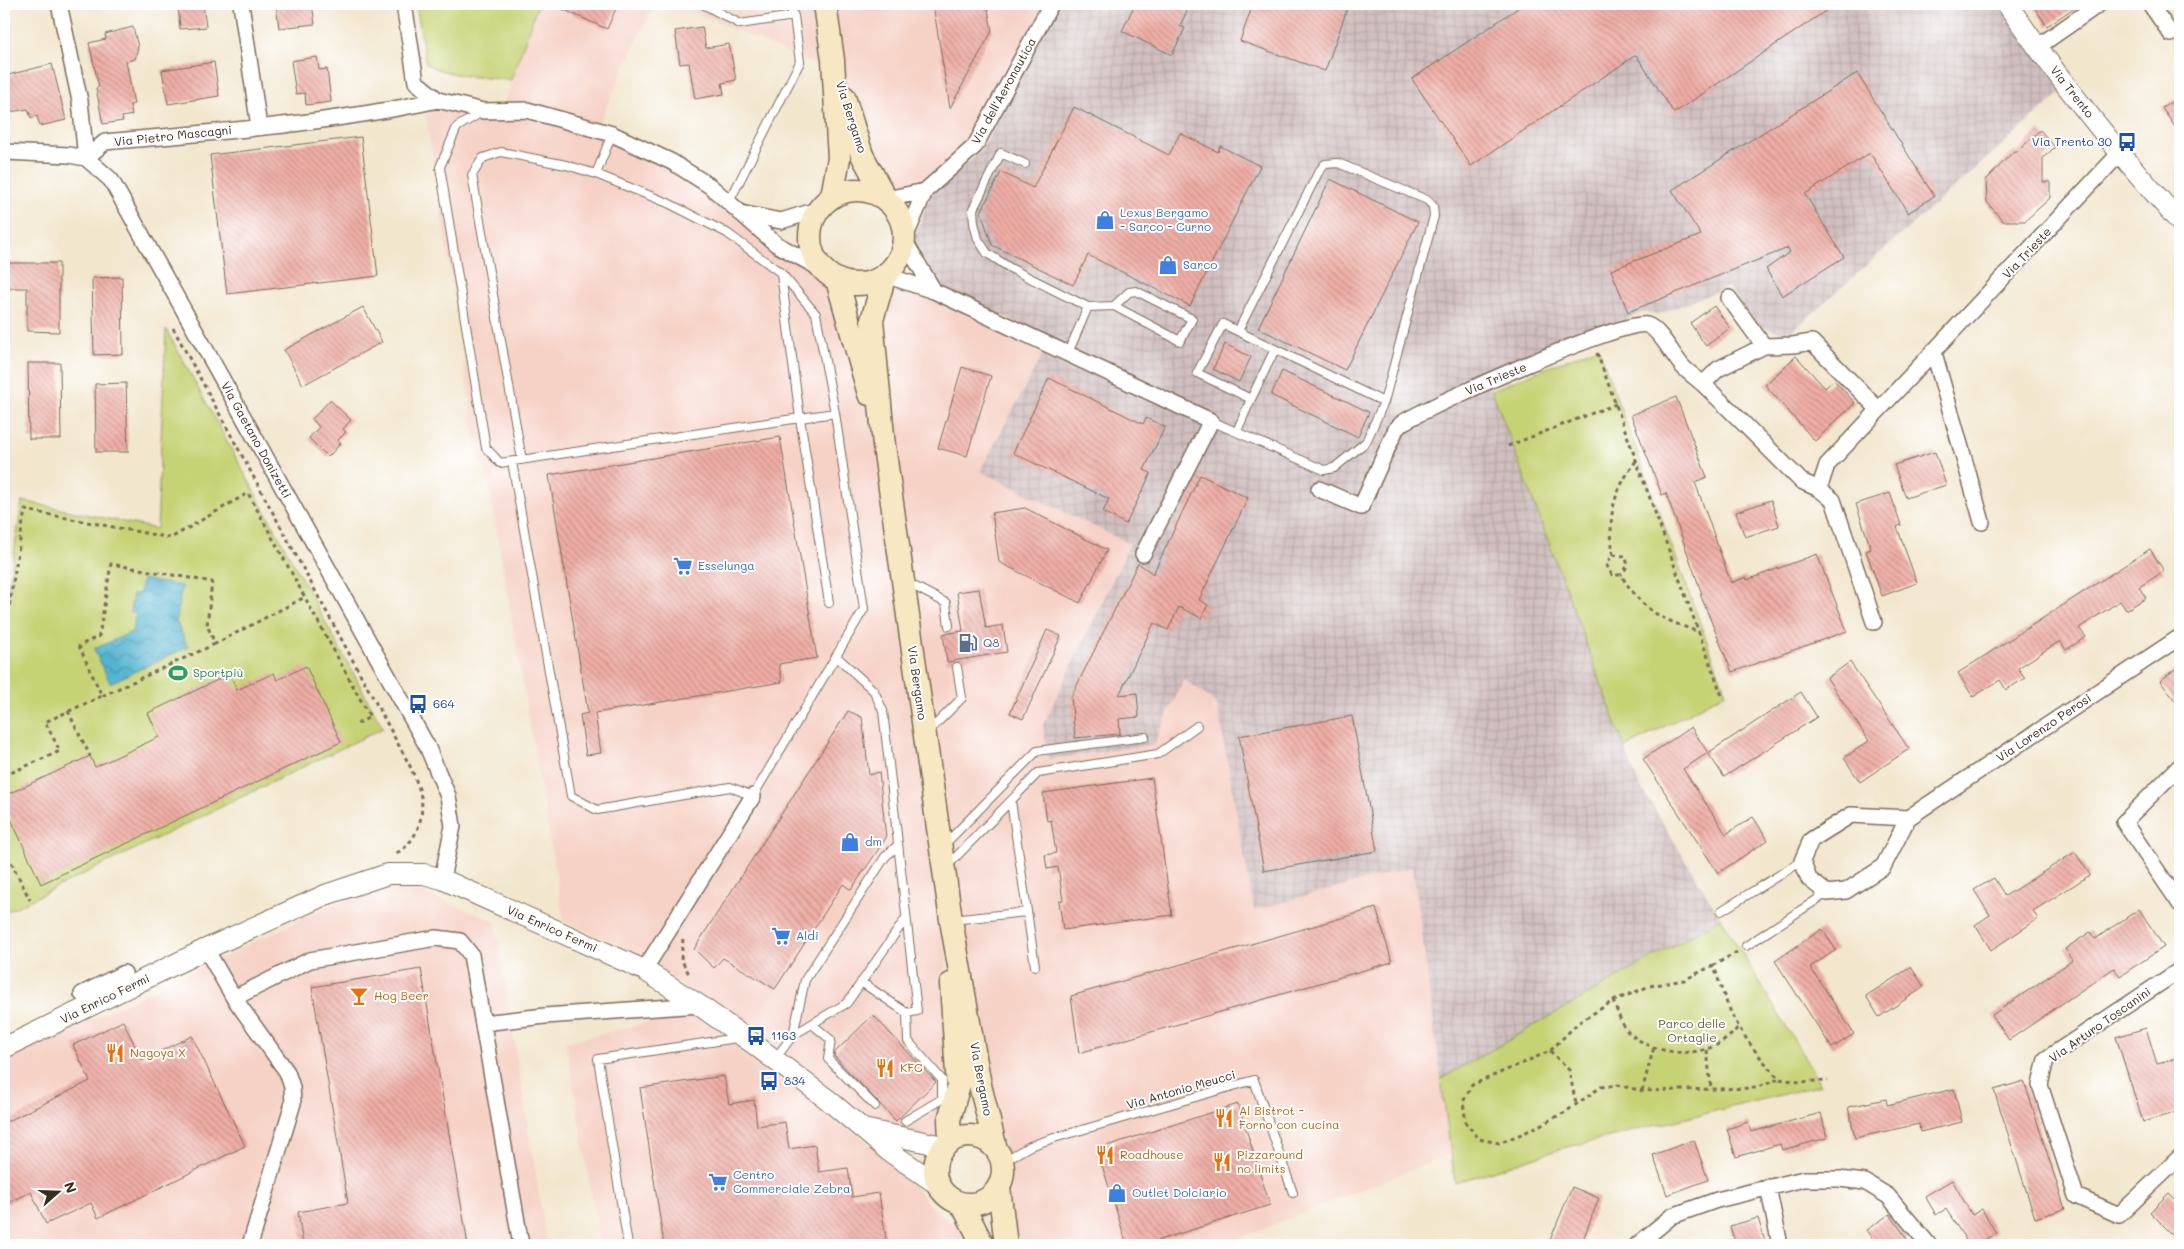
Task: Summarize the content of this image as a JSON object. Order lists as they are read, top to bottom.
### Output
{
  "streets": {
    "main road": ["Via Bergamo"],
    "street": [
      "Via dell'Aeronautica",
      "Via Trento",
      "Via Pietro Mascagni",
      "Via Trieste",
      "Via Gaetano Donizetti",
      "Via Lorenzo Perosi",
      "Via Enrico Fermi",
      "Via Arturo Toscanini"
    ],
    "lane": ["Via Antonio Meucci"]
  },
  "crossings": [
    ["Via dell'Aeronautica", "Via Bergamo"],
    ["Via Trento", "Via Trieste"],
    ["Via Bergamo", "Via Enrico Fermi"],
    ["Via Bergamo", "Via Antonio Meucci"],
    ["Via Pietro Mascagni", "Via Gaetano Donizetti"],
    ["Via Gaetano Donizetti", "Via Enrico Fermi"],
    ["Via Enrico Fermi", "Via Antonio Meucci"]
  ],
  "parks": ["Parco delle Ortaglie"],
  "places": {
    "bus stop": [
      "Via Trento 30",
      "664",
      "1163",
      "834"
    ],
    "shop": [
      "Lexus Bergamo - Sarco - Curno",
      "Sarco",
      "dm",
      "Outlet Dolciario"
    ],
    "supermarket": ["Esselunga", "Aldi", "Centro Commerciale Zebra"],
    "fuel station": ["Q8"],
    "sports": ["Sportpiù"],
    "bar": ["Hog Beer"],
    "restaurant": [
      "Nagoya X",
      "KFC",
      "Al Bistrot - Forno con cucina",
      "Roadhouse",
      "Pizzaround no limits"
    ]
  },
  "north": "right"
}
